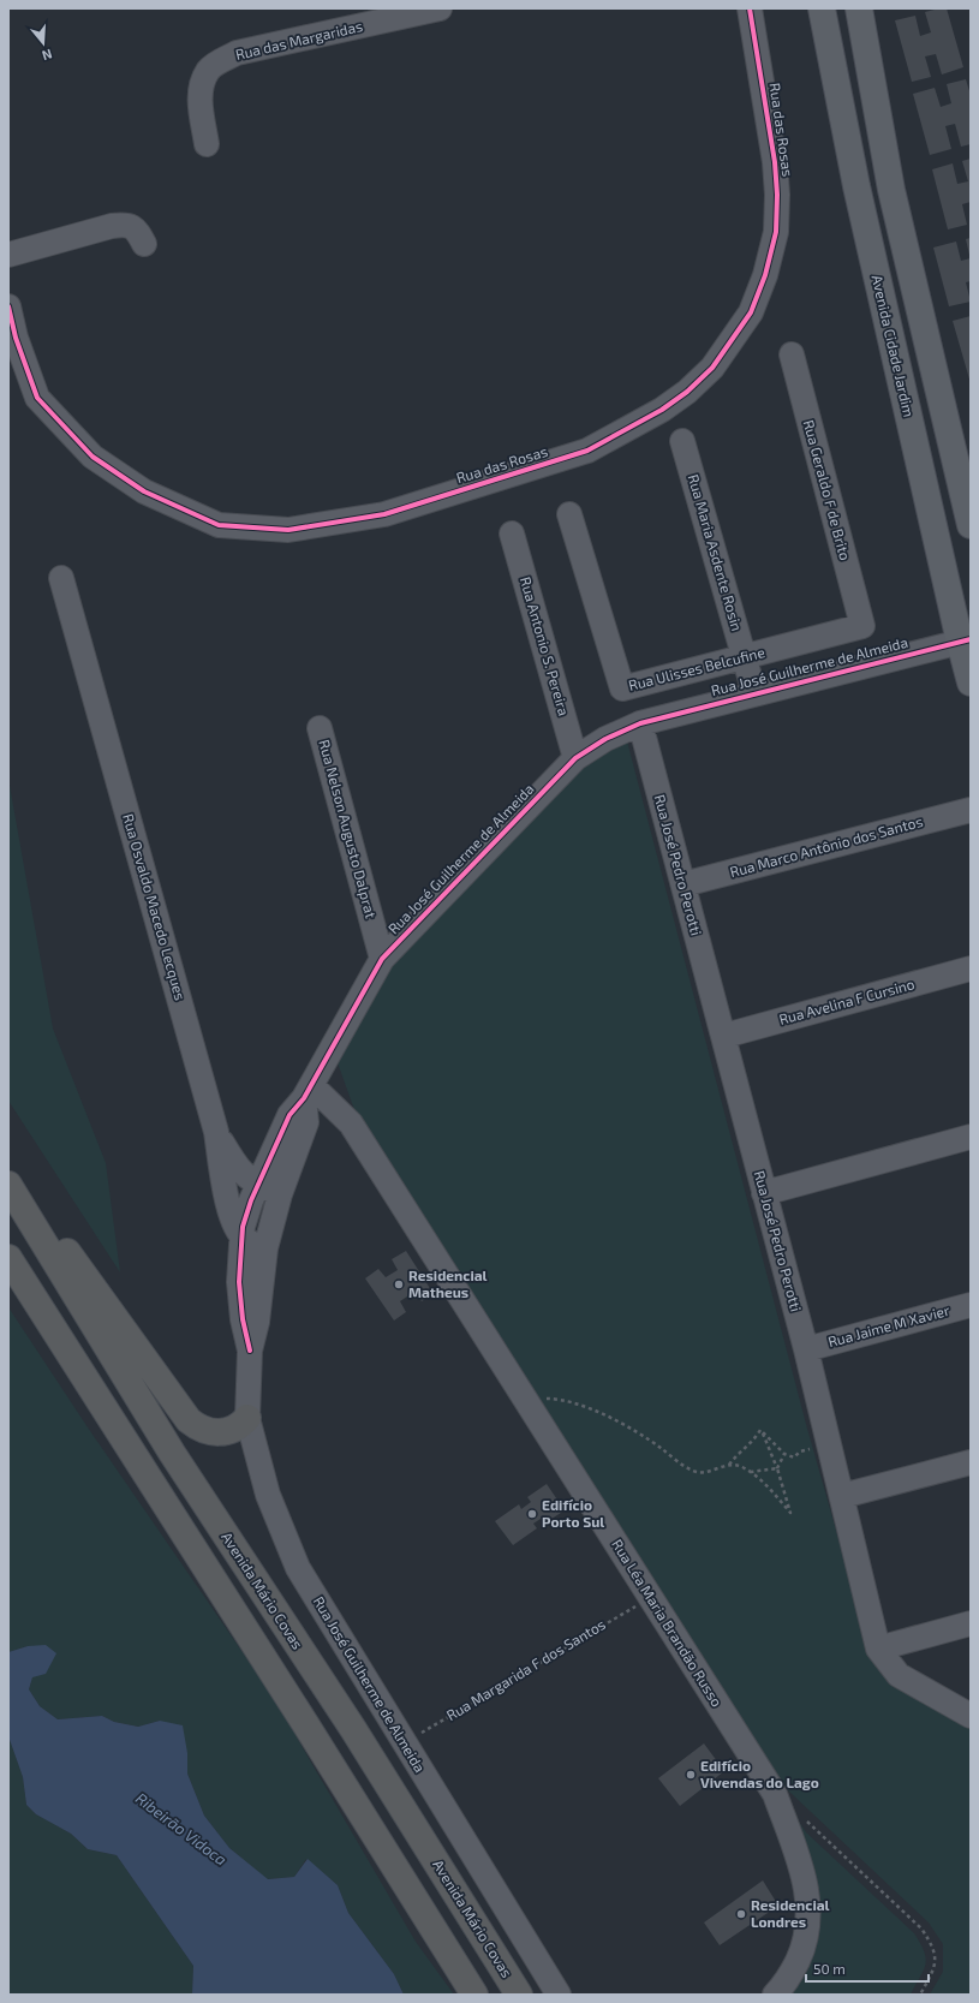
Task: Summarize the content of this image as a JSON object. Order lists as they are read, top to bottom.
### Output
{
  "streets": {
    "highway": ["Avenida Mário Covas"],
    "main road": ["Avenida Cidade Jardim"],
    "street": [
      "Rua das Margaridas",
      "Rua das Rosas",
      "Rua Geraldo F de Brito",
      "Rua Maria Asdente Rosin",
      "Rua Antonio S. Pereira",
      "Rua José Guilherme de Almeida",
      "Rua Ulisses Belcufine",
      "Rua Nelson Augusto Dalprat",
      "Rua Marco Antônio dos Santos",
      "Rua José Pedro Perotti",
      "Rua Osvaldo Macedo Lecques",
      "Rua Avelina F Cursino",
      "Rua Jaime M Xavier",
      "Rua Léa Maria Brandão Russo"
    ],
    "path": ["Rua Margarida F dos Santos"]
  },
  "crossings": [
    ["Avenida Cidade Jardim", "Rua José Guilherme de Almeida"],
    ["Rua Geraldo F de Brito", "Rua Ulisses Belcufine"],
    ["Rua Maria Asdente Rosin", "Rua José Guilherme de Almeida"],
    ["Rua Maria Asdente Rosin", "Rua Ulisses Belcufine"],
    ["Rua Antonio S. Pereira", "Rua José Guilherme de Almeida"],
    ["Rua José Guilherme de Almeida", "Rua Nelson Augusto Dalprat"],
    ["Rua José Guilherme de Almeida", "Rua José Pedro Perotti"],
    ["Rua José Guilherme de Almeida", "Rua Osvaldo Macedo Lecques"],
    ["Rua José Guilherme de Almeida", "Rua Léa Maria Brandão Russo"],
    ["Rua José Guilherme de Almeida", "Rua Margarida F dos Santos"],
    ["Rua Marco Antônio dos Santos", "Rua José Pedro Perotti"],
    ["Rua José Pedro Perotti", "Rua Avelina F Cursino"],
    ["Rua José Pedro Perotti", "Rua Jaime M Xavier"],
    ["Rua Léa Maria Brandão Russo", "Rua Margarida F dos Santos"]
  ],
  "water": ["Ribeirão Vidoca"],
  "places": [
    "Residencial Matheus",
    "Edifício Porto Sul",
    "Edifício Vivendas do Lago",
    "Residencial Londres"
  ],
  "scale_bar": "50 m",
  "north": "bottom"
}
